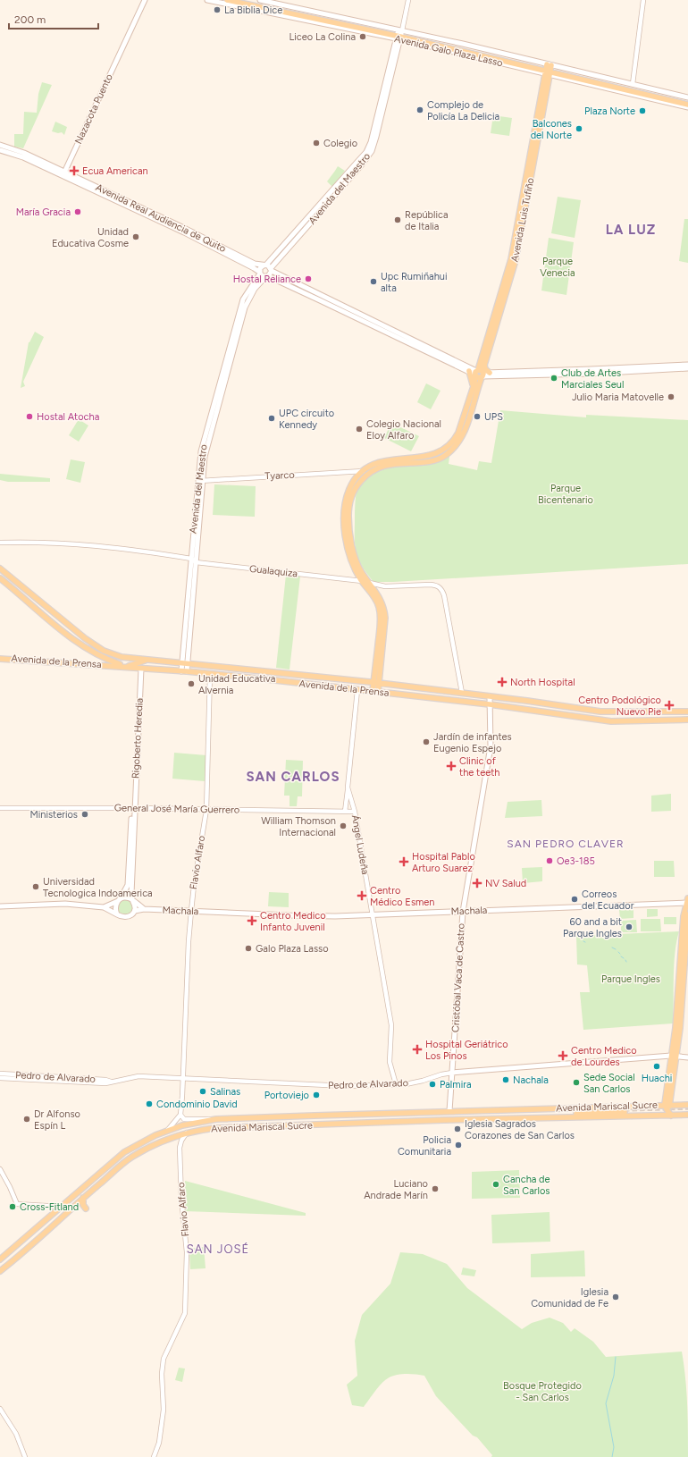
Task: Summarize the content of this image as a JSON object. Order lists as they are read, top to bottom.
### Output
{
  "streets": {
    "main road": [
      "Avenida Galo Plaza Lasso",
      "Nazacota Puento",
      "Avenida del Maestro",
      "Avenida Real Audiencia de Quito",
      "Avenida Luis Tufiño",
      "Avenida de la Prensa",
      "Rigoberto Heredia",
      "Machala",
      "Cristóbal Vaca de Castro",
      "Pedro de Alvarado",
      "Avenida Mariscal Sucre"
    ],
    "street": [
      "Tyarco",
      "Gualaquiza",
      "General José María Guerrero",
      "Ángel Ludeña",
      "Flavio Alfaro"
    ]
  },
  "crossings": [
    ["Avenida Galo Plaza Lasso", "Avenida del Maestro"],
    ["Avenida Galo Plaza Lasso", "Avenida Luis Tufiño"],
    ["Nazacota Puento", "Avenida Real Audiencia de Quito"],
    ["Avenida del Maestro", "Avenida Real Audiencia de Quito"],
    ["Avenida del Maestro", "Tyarco"],
    ["Avenida del Maestro", "Gualaquiza"],
    ["Avenida del Maestro", "Avenida de la Prensa"],
    ["Avenida Luis Tufiño", "Tyarco"],
    ["Avenida Luis Tufiño", "Gualaquiza"],
    ["Avenida Luis Tufiño", "Avenida de la Prensa"],
    ["Gualaquiza", "Avenida de la Prensa"],
    ["Avenida de la Prensa", "Rigoberto Heredia"],
    ["Avenida de la Prensa", "Ángel Ludeña"],
    ["Avenida de la Prensa", "Flavio Alfaro"],
    ["Avenida de la Prensa", "Cristóbal Vaca de Castro"],
    ["Rigoberto Heredia", "General José María Guerrero"],
    ["Rigoberto Heredia", "Machala"],
    ["General José María Guerrero", "Ángel Ludeña"],
    ["General José María Guerrero", "Flavio Alfaro"],
    ["Ángel Ludeña", "Machala"],
    ["Ángel Ludeña", "Pedro de Alvarado"],
    ["Flavio Alfaro", "Machala"],
    ["Flavio Alfaro", "Pedro de Alvarado"],
    ["Flavio Alfaro", "Avenida Mariscal Sucre"],
    ["Machala", "Cristóbal Vaca de Castro"],
    ["Cristóbal Vaca de Castro", "Pedro de Alvarado"],
    ["Cristóbal Vaca de Castro", "Avenida Mariscal Sucre"]
  ],
  "districts": [
    "LA LUZ",
    "SAN CARLOS",
    "SAN PEDRO CLAVER",
    "SAN JOSÉ"
  ],
  "parks": [
    "Parque Venecia",
    "Parque Bicentenario",
    "Parque Ingles",
    "Bosque Protegido - San Carlos"
  ],
  "places": {
    "other": [
      "La Biblia Dice",
      "Liceo La Colina",
      "Complejo de Policía La Delicia",
      "Plaza Norte",
      "Balcones del Norte",
      "Colegio",
      "María Gracia",
      "República de Italia",
      "Unidad Educativa Cosme",
      "Hostal Reliance",
      "Upc Rumiñahui alta",
      "Club de Artes Marciales Seul",
      "Julio Maria Matovelle",
      "Hostal Atocha",
      "UPS",
      "UPC circuito Kennedy",
      "Colegio Nacional Eloy Alfaro",
      "Unidad Educativa Alvernia",
      "Jardín de infantes Eugenio Espejo",
      "Ministerios",
      "William Thomson Internacional",
      "Oe3-185",
      "Universidad Tecnologica Indoamerica",
      "Correos del Ecuador",
      "60 and a bit Parque Ingles",
      "Galo Plaza Lasso",
      "Huachi",
      "Nachala",
      "Sede Social San Carlos",
      "Palmira",
      "Salinas",
      "Portoviejo",
      "Condominio David",
      "Dr Alfonso Espín L",
      "Iglesia Sagrados Corazones de San Carlos",
      "Policia Comunitaria",
      "Cancha de San Carlos",
      "Luciano Andrade Marín",
      "Cross-Fitland",
      "Iglesia Comunidad de Fe"
    ],
    "health": [
      "Ecua American",
      "North Hospital",
      "Centro Podológico Nuevo Pie",
      "Clinic of the teeth",
      "Hospital Pablo Arturo Suarez",
      "NV Salud",
      "Centro Médico Esmen",
      "Centro Medico Infanto Juvenil",
      "Hospital Geriátrico Los Pinos",
      "Centro Medico de Lourdes"
    ]
  },
  "scale_bar": "200 m"
}
